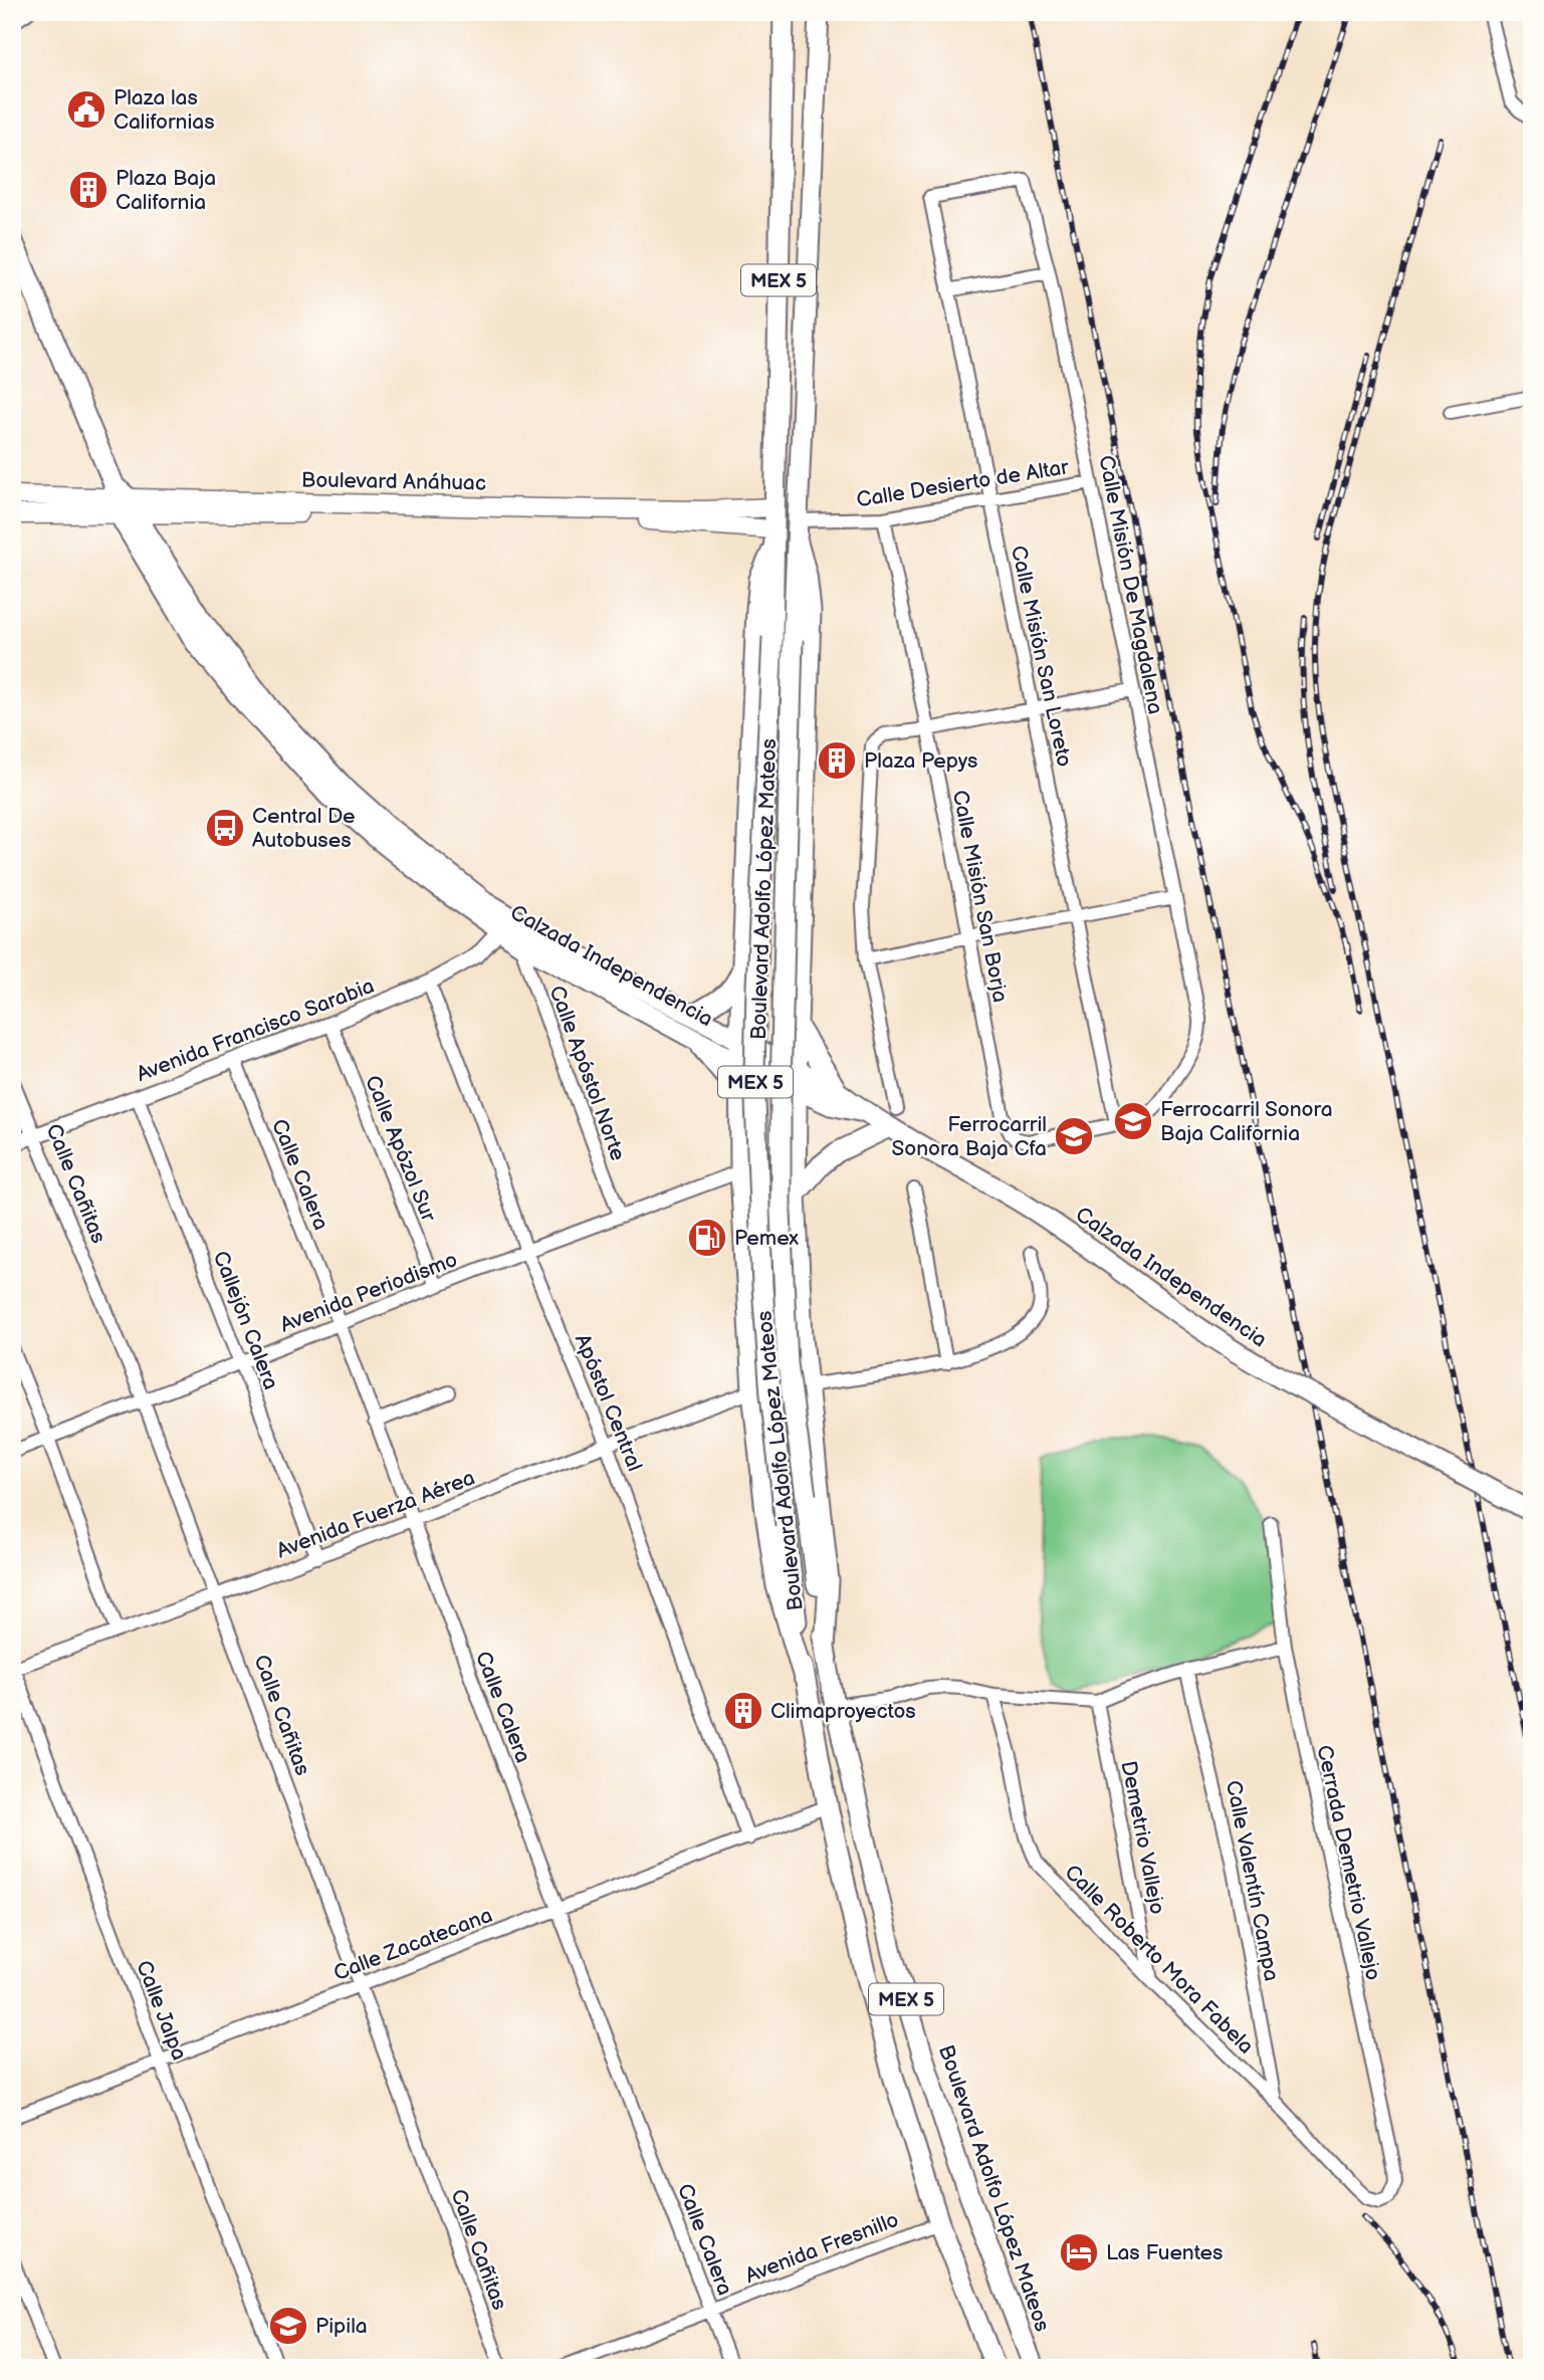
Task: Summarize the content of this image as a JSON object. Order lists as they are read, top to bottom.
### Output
{
  "streets": {
    "main road": [
      "MEX 5",
      "Boulevard Anáhuac",
      "Boulevard Adolfo López Mateos",
      "Calzada Independencia"
    ],
    "street": [
      "Calle Desierto de Altar",
      "Calle Misión De Magdalena",
      "Calle Misión San Loreto",
      "Calle Misión San Borja",
      "Avenida Francisco Sarabia",
      "Calle Apóstol Norte",
      "Calle Apózol Sur",
      "Calle Calera",
      "Calle Cañitas",
      "Avenida Periodismo",
      "Callejón Calera",
      "Apóstol Central",
      "Avenida Fuerza Aérea",
      "Demetrio Vallejo",
      "Cerrada Demetrio Vallejo",
      "Calle Valentín Campa",
      "Calle Zacatecana",
      "Calle Roberto Mora Fabela",
      "Calle Jalpa",
      "Avenida Fresnillo"
    ]
  },
  "crossings": [
    ["Boulevard Anáhuac", "Boulevard Adolfo López Mateos"],
    ["Boulevard Anáhuac", "Calzada Independencia"],
    ["Calle Desierto de Altar", "Calle Misión De Magdalena"],
    ["Calle Desierto de Altar", "Calle Misión San Loreto"],
    ["Calle Desierto de Altar", "Boulevard Adolfo López Mateos"],
    ["Calle Desierto de Altar", "Calle Misión San Borja"],
    ["Calle Misión De Magdalena", "Calle Misión San Loreto"],
    ["Calle Misión De Magdalena", "Calle Misión San Borja"],
    ["Boulevard Adolfo López Mateos", "Calle Zacatecana"],
    ["Boulevard Adolfo López Mateos", "Avenida Fresnillo"],
    ["Calzada Independencia", "Avenida Francisco Sarabia"],
    ["Calzada Independencia", "Calle Apóstol Norte"],
    ["Avenida Francisco Sarabia", "Calle Apózol Sur"],
    ["Avenida Francisco Sarabia", "Calle Calera"],
    ["Avenida Francisco Sarabia", "Calle Cañitas"],
    ["Avenida Francisco Sarabia", "Callejón Calera"],
    ["Avenida Francisco Sarabia", "Apóstol Central"],
    ["Calle Apóstol Norte", "Avenida Periodismo"],
    ["Calle Apózol Sur", "Avenida Periodismo"],
    ["Calle Calera", "Avenida Periodismo"],
    ["Calle Calera", "Avenida Fuerza Aérea"],
    ["Calle Calera", "Calle Zacatecana"],
    ["Calle Calera", "Avenida Fresnillo"],
    ["Calle Cañitas", "Avenida Periodismo"],
    ["Calle Cañitas", "Avenida Fuerza Aérea"],
    ["Calle Cañitas", "Calle Zacatecana"],
    ["Avenida Periodismo", "Callejón Calera"],
    ["Avenida Periodismo", "Apóstol Central"],
    ["Callejón Calera", "Avenida Fuerza Aérea"],
    ["Apóstol Central", "Avenida Fuerza Aérea"],
    ["Apóstol Central", "Calle Zacatecana"],
    ["Avenida Fuerza Aérea", "Calle Jalpa"],
    ["Demetrio Vallejo", "Calle Roberto Mora Fabela"],
    ["Cerrada Demetrio Vallejo", "Calle Roberto Mora Fabela"],
    ["Calle Valentín Campa", "Calle Roberto Mora Fabela"],
    ["Calle Zacatecana", "Calle Jalpa"]
  ],
  "places": {
    "public building": ["Plaza las Californias"],
    "building": ["Plaza Baja California", "Plaza Pepys", "Climaproyectos"],
    "bus stop": ["Central De Autobuses"],
    "school or university": ["Ferrocarril Sonora Baja California", "Ferrocarril Sonora Baja Cfa", "Pipila"],
    "fuel station": ["Pemex"],
    "hotel": ["Las Fuentes"]
  }
}
